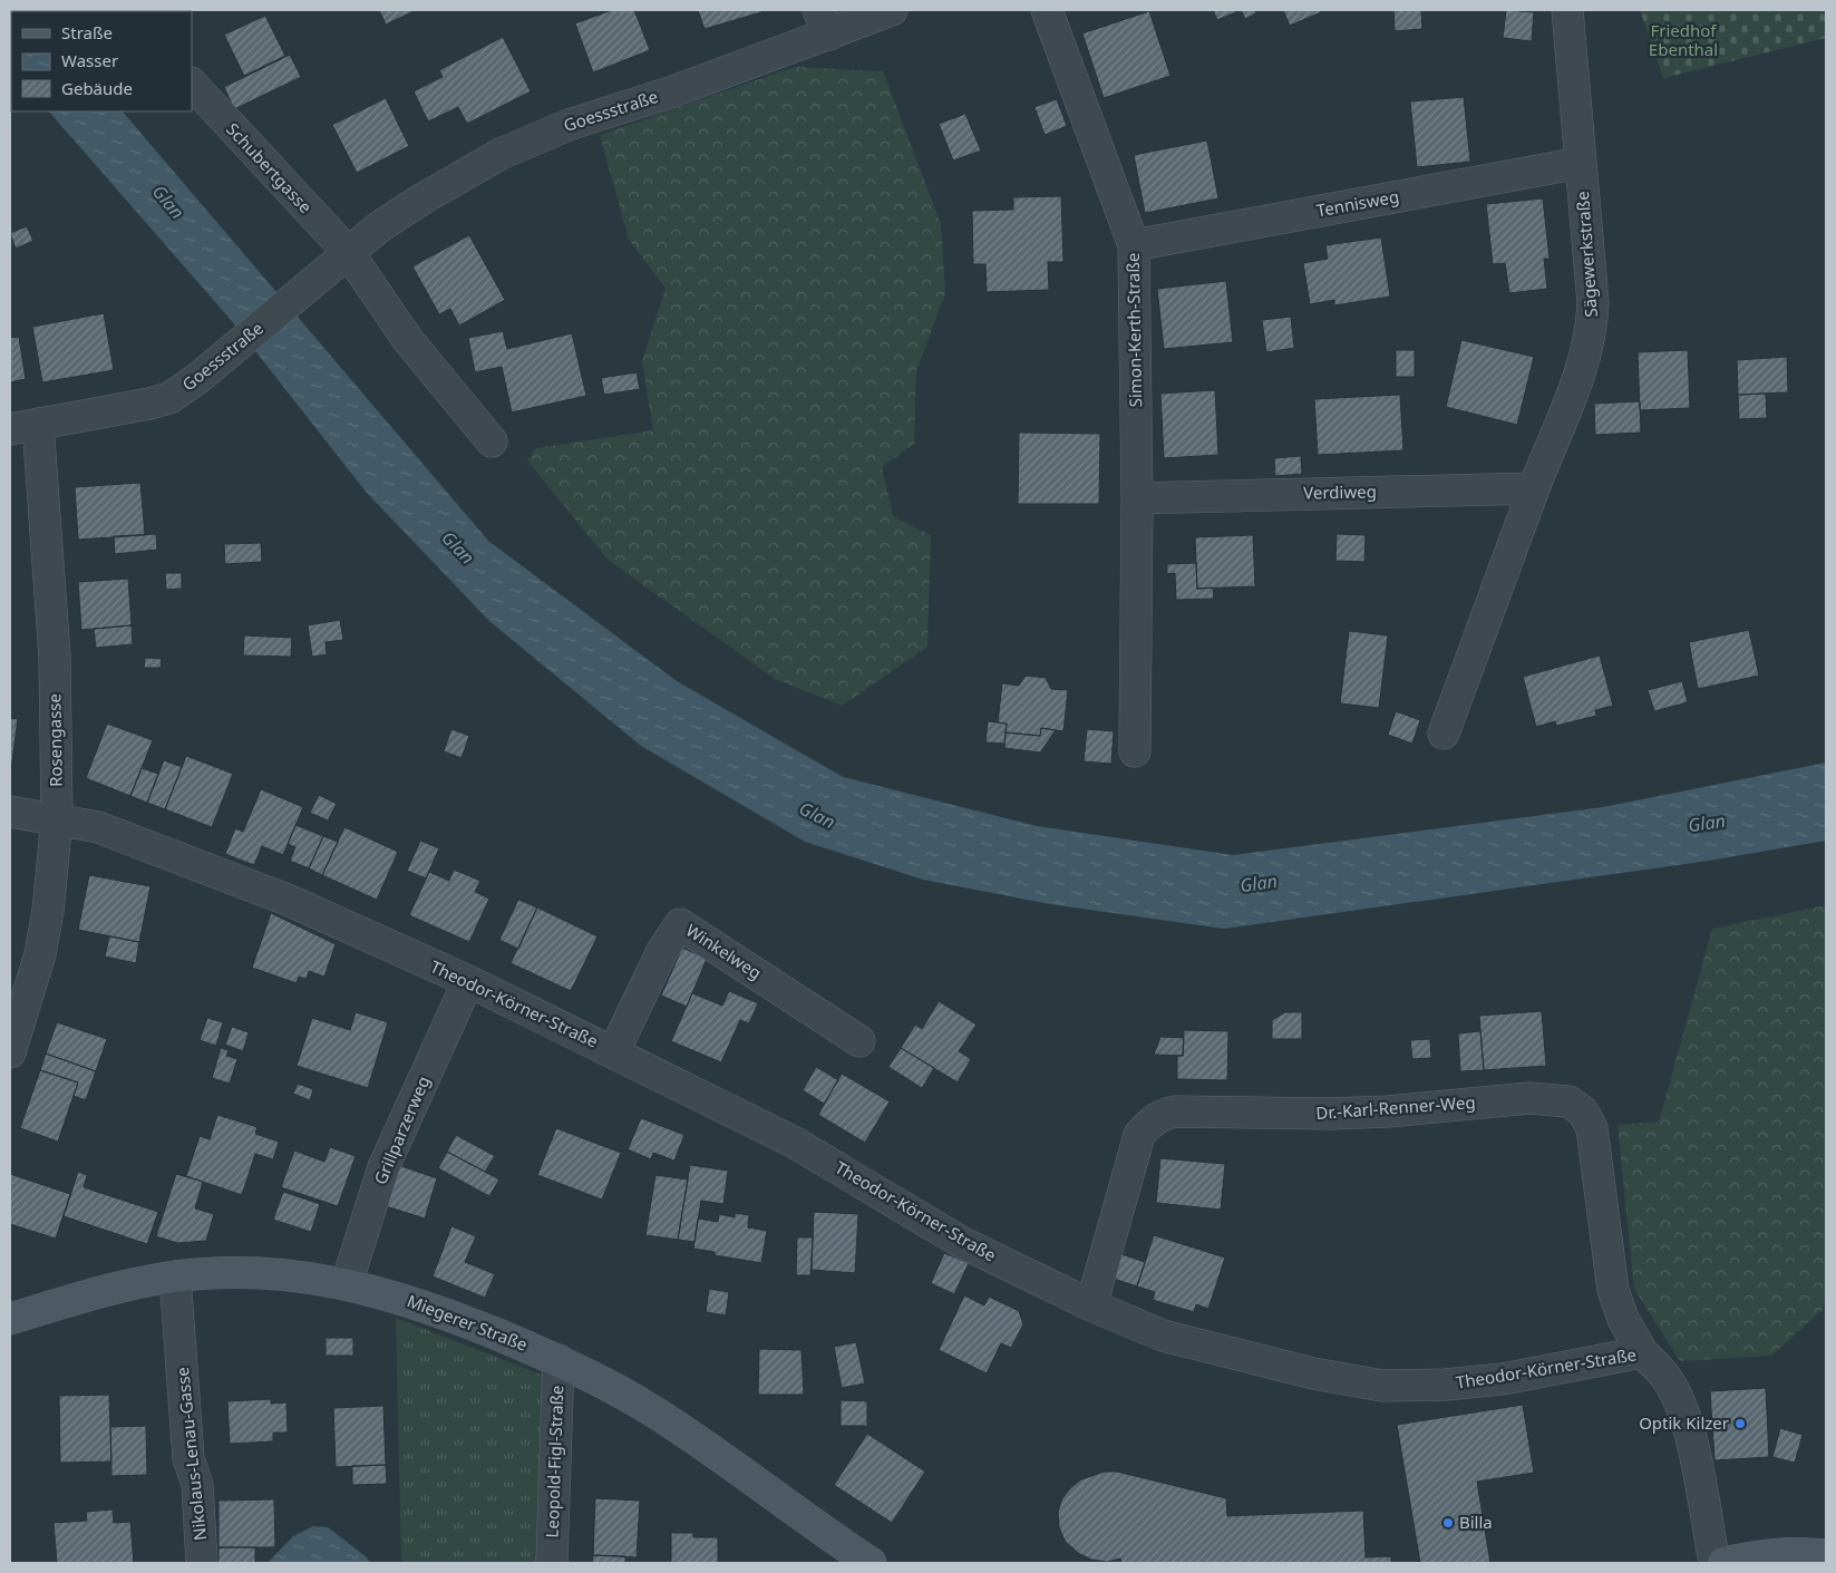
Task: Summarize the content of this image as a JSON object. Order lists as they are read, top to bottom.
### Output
{
  "streets": {
    "main road": ["Miegerer Straße"],
    "street": [
      "Goessstraße",
      "Schubertgasse",
      "Tennisweg",
      "Sägewerkstraße",
      "Simon-Kerth-Straße",
      "Verdiweg",
      "Rosengasse",
      "Winkelweg",
      "Theodor-Körner-Straße",
      "Dr.-Karl-Renner-Weg",
      "Grillparzerweg",
      "Nikolaus-Lenau-Gasse",
      "Leopold-Figl-Straße"
    ]
  },
  "crossings": [
    ["Goessstraße", "Schubertgasse"],
    ["Goessstraße", "Rosengasse"],
    ["Tennisweg", "Sägewerkstraße"],
    ["Tennisweg", "Simon-Kerth-Straße"],
    ["Sägewerkstraße", "Verdiweg"],
    ["Simon-Kerth-Straße", "Verdiweg"],
    ["Rosengasse", "Theodor-Körner-Straße"],
    ["Winkelweg", "Theodor-Körner-Straße"],
    ["Theodor-Körner-Straße", "Dr.-Karl-Renner-Weg"],
    ["Theodor-Körner-Straße", "Grillparzerweg"],
    ["Grillparzerweg", "Miegerer Straße"],
    ["Miegerer Straße", "Nikolaus-Lenau-Gasse"],
    ["Miegerer Straße", "Leopold-Figl-Straße"]
  ],
  "water": ["Glan"],
  "parks": ["Friedhof Ebenthal"],
  "places": ["Optik Kilzer", "Billa"],
  "legend": ["Straße", "Wasser", "Gebäude"]
}
